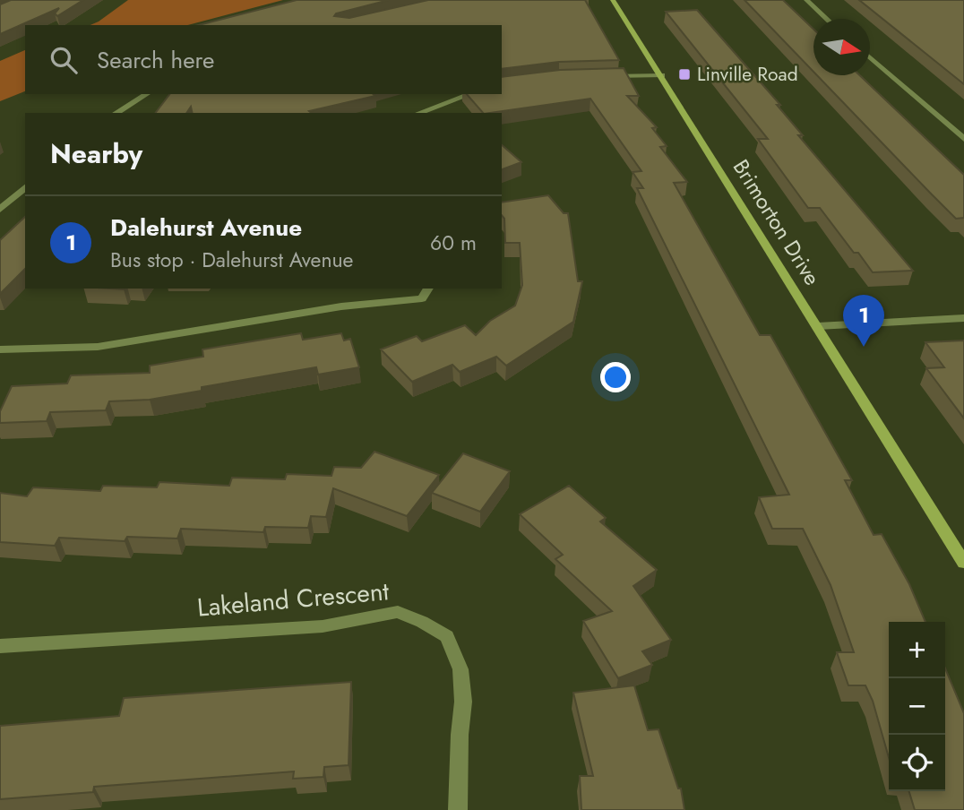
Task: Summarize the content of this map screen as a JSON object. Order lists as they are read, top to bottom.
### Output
{
  "streets": {
    "street": ["Brimorton Drive", "Lakeland Crescent"]
  },
  "places": {
    "transit": ["Linville Road"]
  },
  "north": "right",
  "page": {
    "search": "Search here",
    "heading": "Nearby",
    "list": [
      {
        "mark": "1",
        "name": "Dalehurst Avenue",
        "note": "Bus stop · Dalehurst Avenue",
        "value": "60 m"
      }
    ],
    "pins": "1",
    "map_buttons": ["+", "−"]
  }
}
